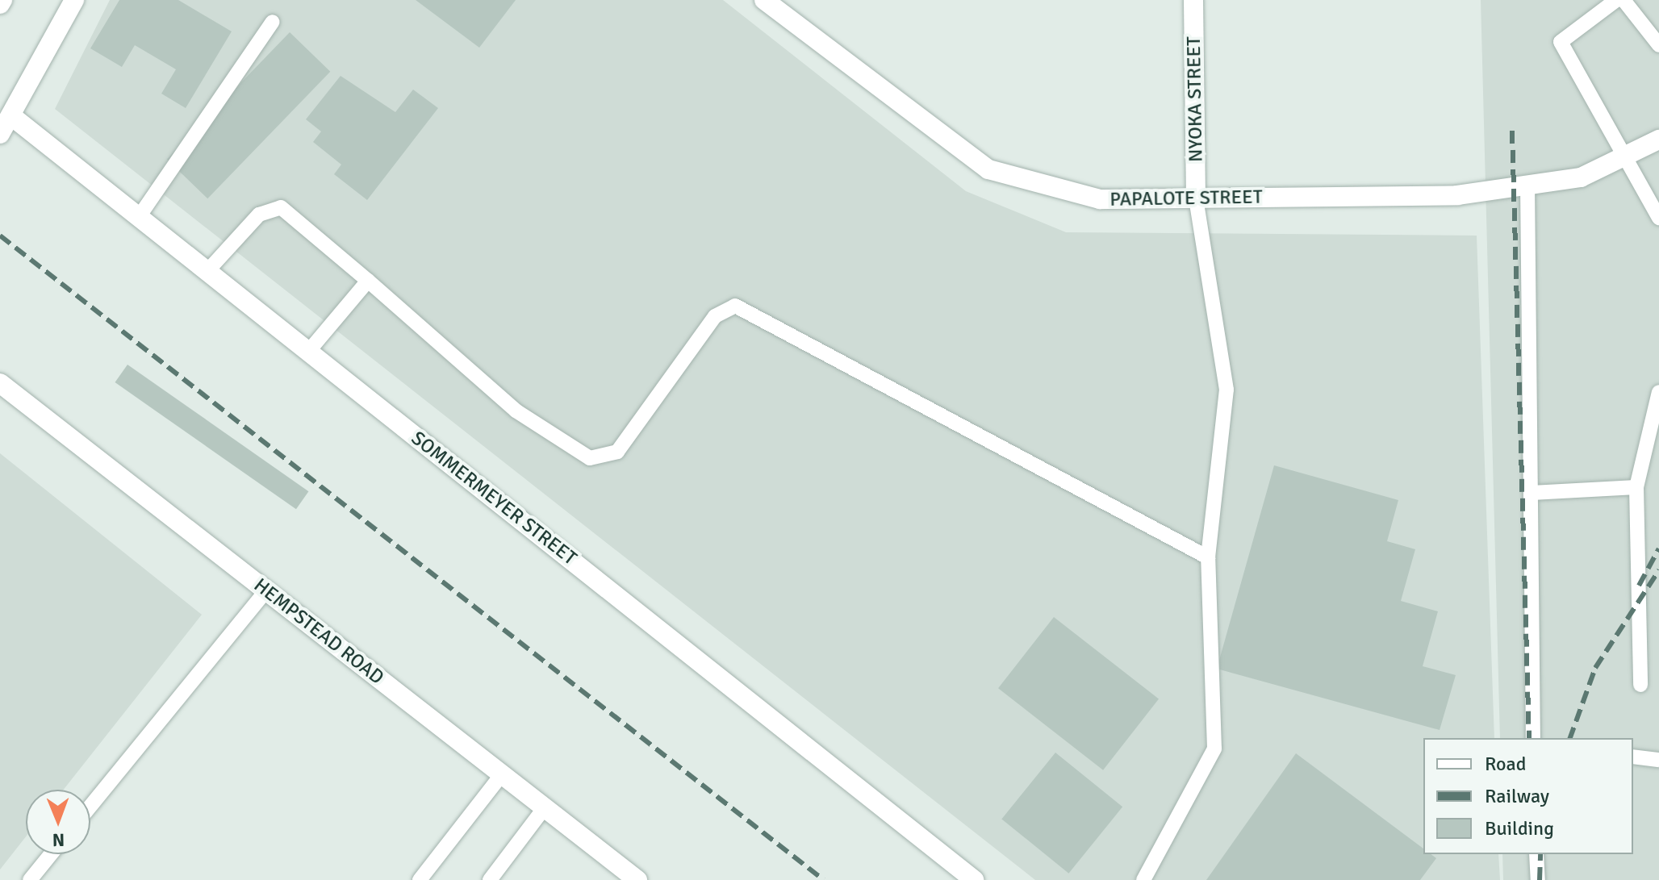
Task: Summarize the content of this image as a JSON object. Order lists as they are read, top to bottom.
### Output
{
  "streets": {
    "street": [
      "NYOKA STREET",
      "PAPALOTE STREET",
      "SOMMERMEYER STREET",
      "HEMPSTEAD ROAD"
    ]
  },
  "crossings": [
    ["NYOKA STREET", "PAPALOTE STREET"]
  ],
  "legend": ["Road", "Railway", "Building"],
  "north": "bottom"
}
